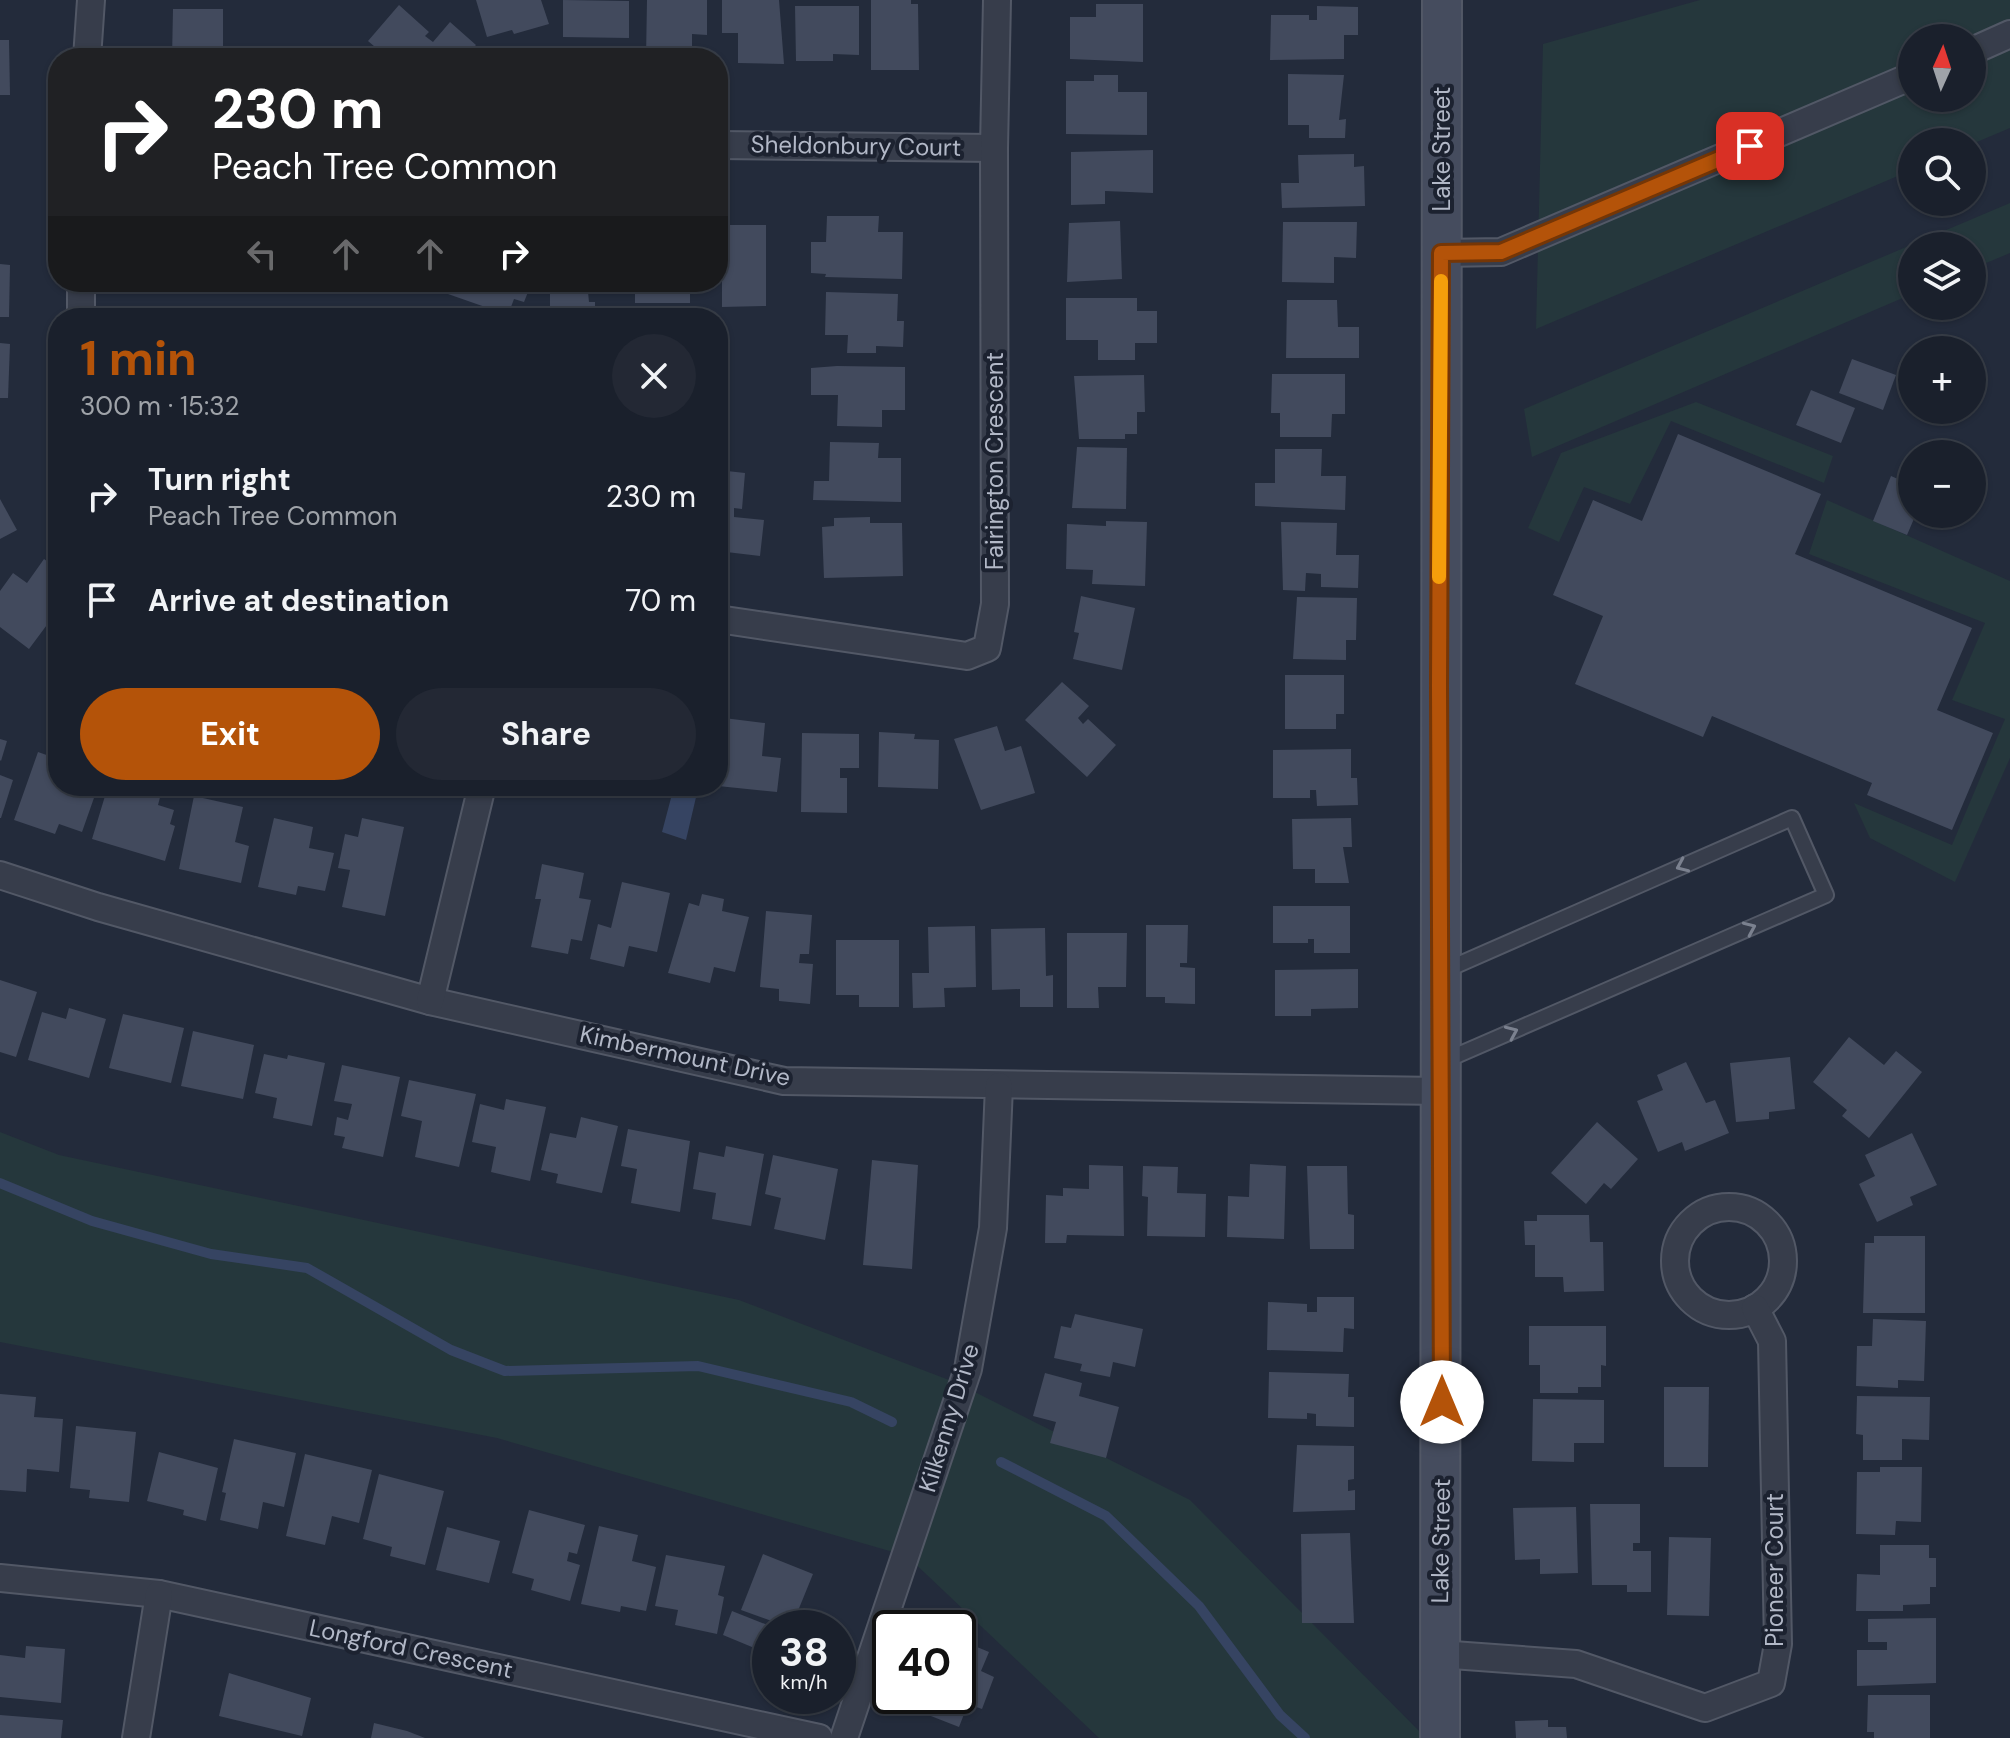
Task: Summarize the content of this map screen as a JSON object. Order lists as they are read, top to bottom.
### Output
{
  "streets": {
    "street": [
      "Sheldonbury Court",
      "Lake Street",
      "Fairington Crescent",
      "Kimbermount Drive",
      "Kilkenny Drive",
      "Pioneer Court",
      "Longford Crescent"
    ]
  },
  "crossings": [
    ["Sheldonbury Court", "Fairington Crescent"],
    ["Lake Street", "Kimbermount Drive"],
    ["Lake Street", "Pioneer Court"],
    ["Kimbermount Drive", "Kilkenny Drive"]
  ],
  "north": "top",
  "page": {
    "map_buttons": ["+", "−"],
    "turn": ["230 m", "Peach Tree Common"],
    "heading": ["1 min", "300 m · 15:32"],
    "list": [
      {
        "name": "Turn right",
        "note": "Peach Tree Common",
        "value": "230 m"
      },
      {
        "name": "Arrive at destination",
        "value": "70 m"
      }
    ],
    "buttons": ["Exit", "Share"],
    "speed": "38 km/h",
    "limit": "40"
  }
}
